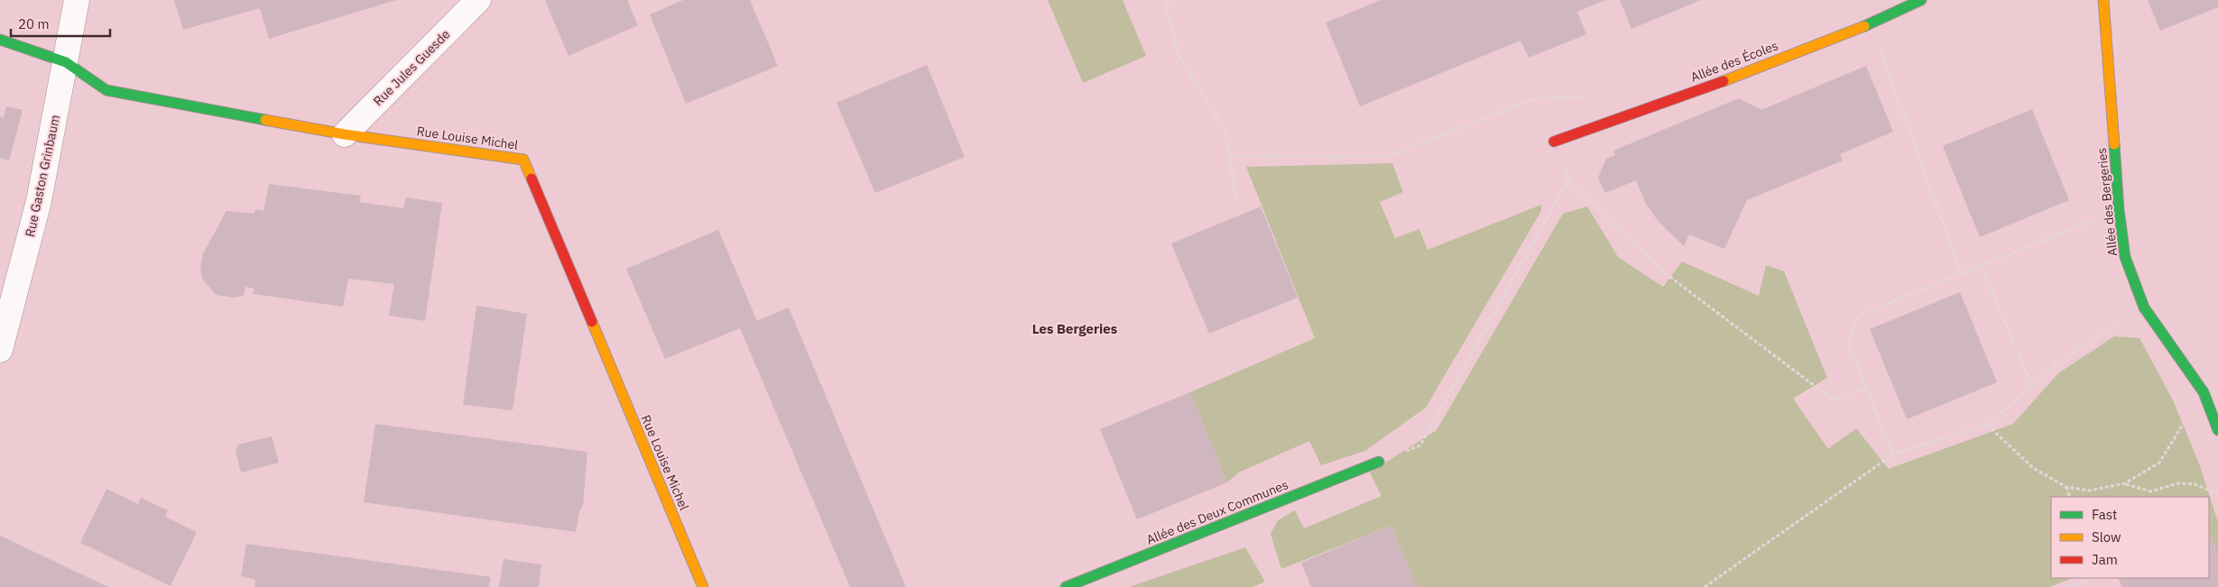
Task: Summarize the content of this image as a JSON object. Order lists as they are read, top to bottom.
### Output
{
  "streets": {
    "street": [
      "Allée des Écoles",
      "Rue Jules Guesde",
      "Rue Louise Michel",
      "Rue Gaston Grinbaum",
      "Allée des Bergeries",
      "Allée des Deux Communes"
    ]
  },
  "crossings": [
    ["Rue Jules Guesde", "Rue Louise Michel"],
    ["Rue Louise Michel", "Rue Gaston Grinbaum"]
  ],
  "districts": ["Les Bergeries"],
  "legend": ["Fast", "Slow", "Jam"],
  "scale_bar": "20 m"
}
